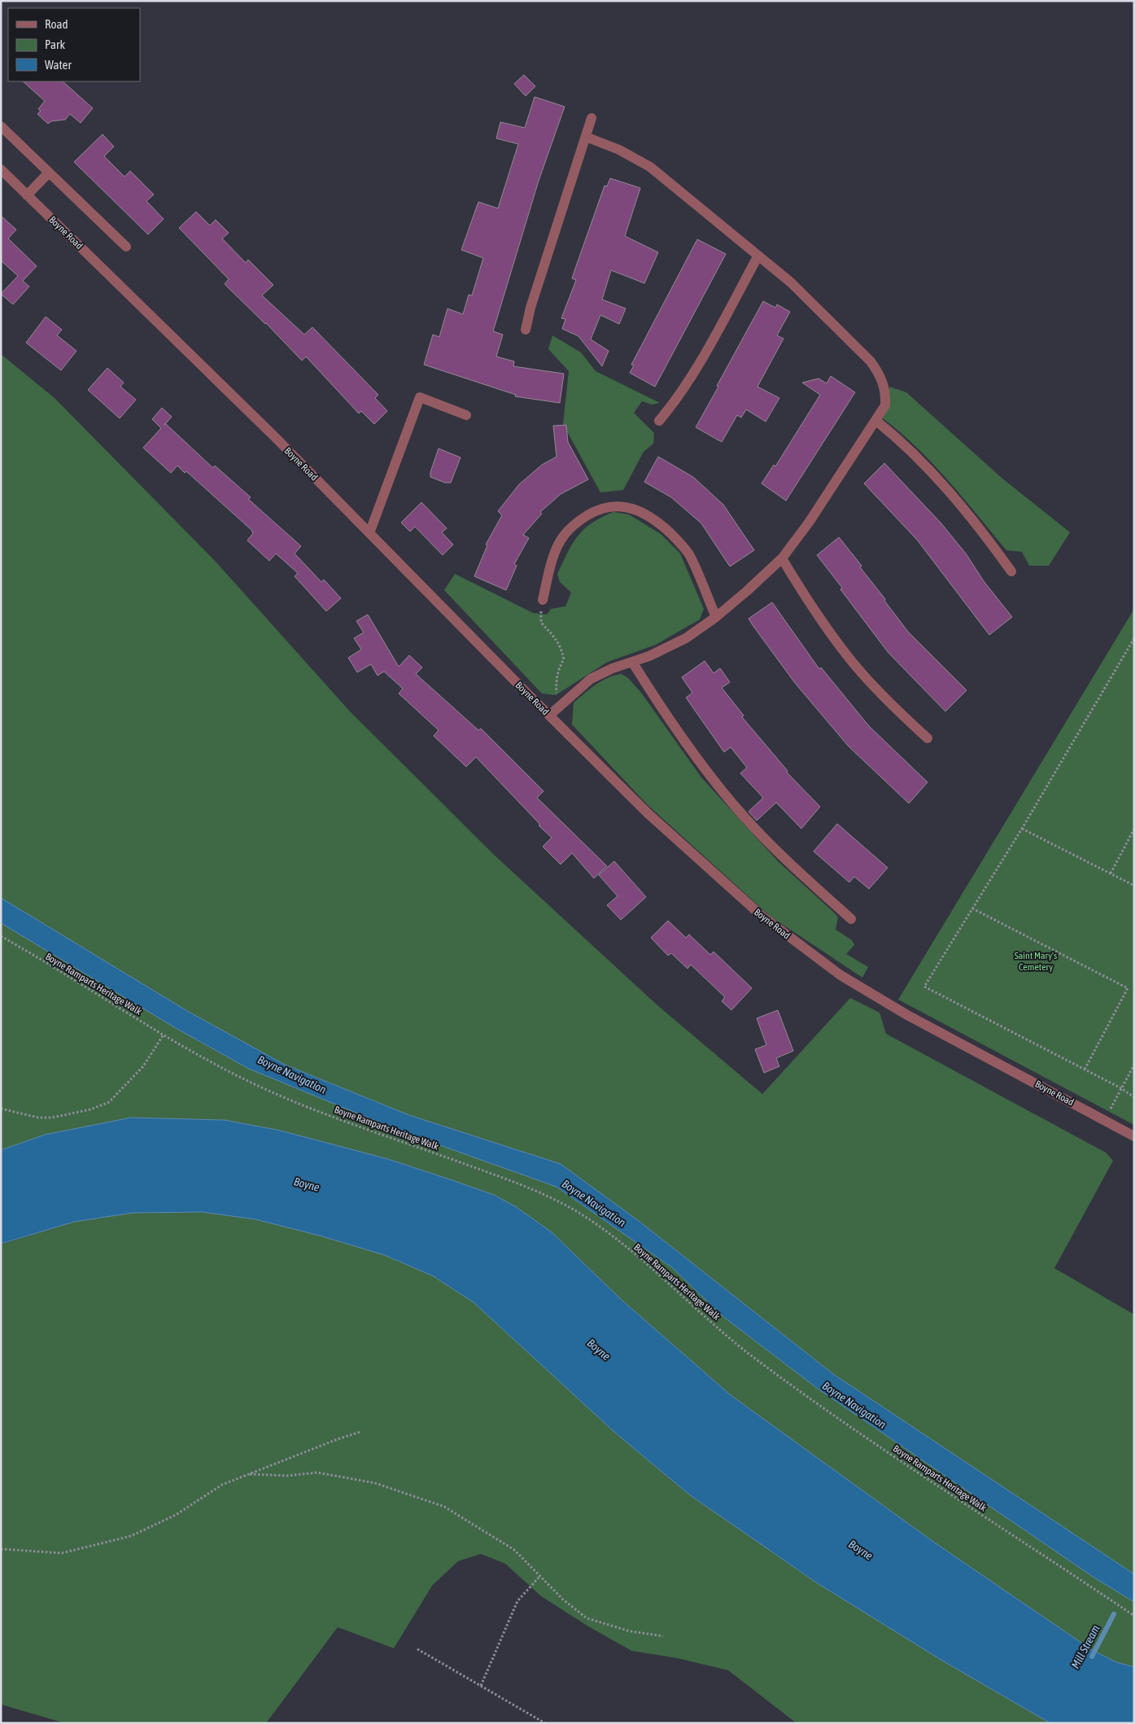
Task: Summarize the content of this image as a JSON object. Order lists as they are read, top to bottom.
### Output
{
  "streets": {
    "street": ["Boyne Road"],
    "path": ["Boyne Ramparts Heritage Walk"]
  },
  "water": ["Boyne Navigation", "Boyne", "Mill Stream"],
  "parks": ["Saint Mary's Cemetery"],
  "legend": ["Road", "Park", "Water"]
}
